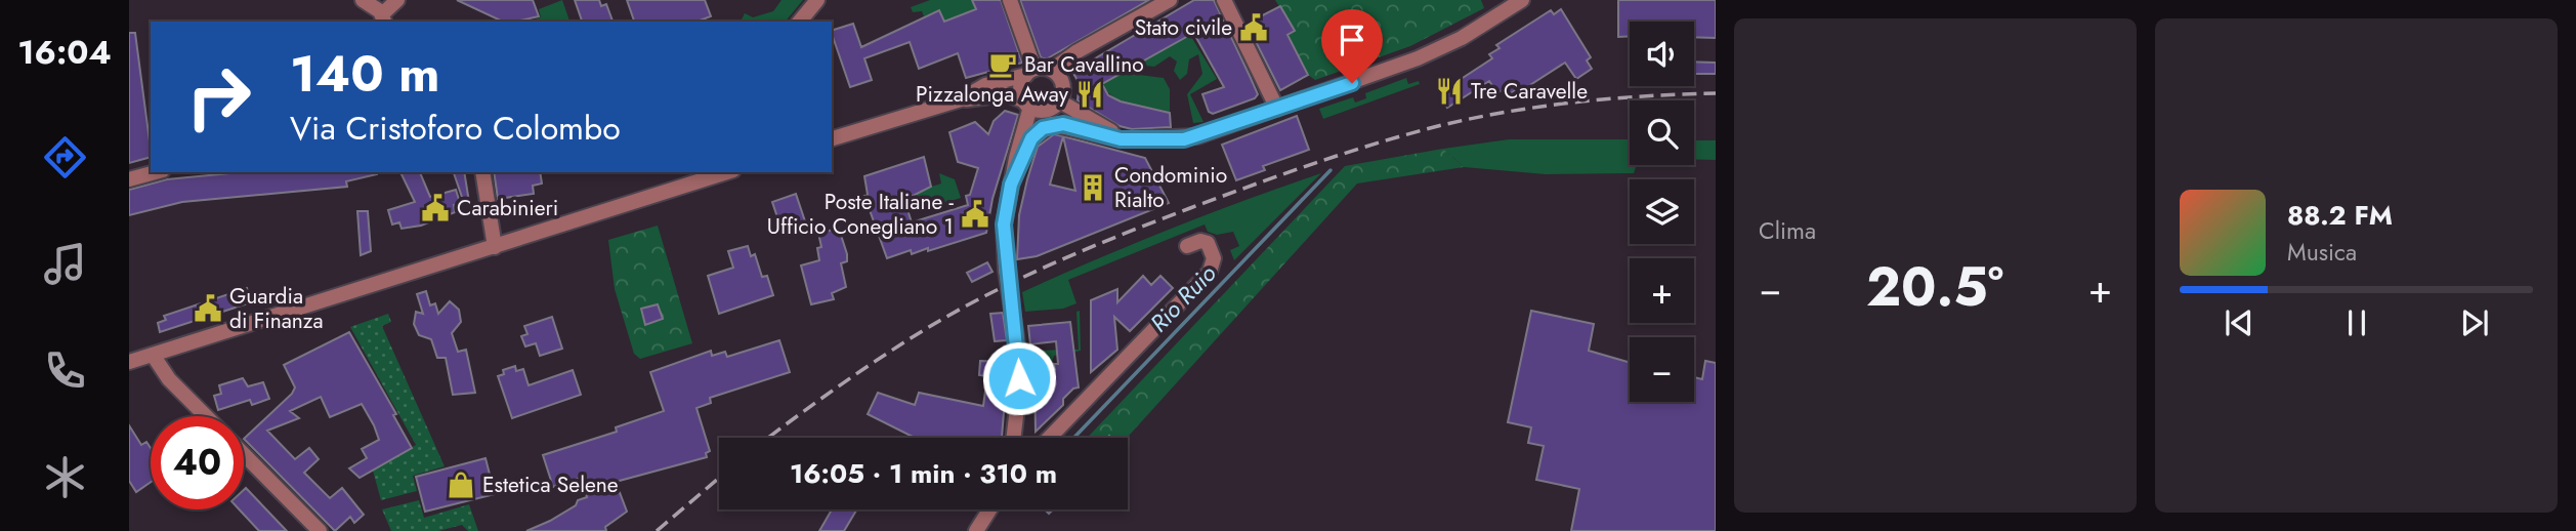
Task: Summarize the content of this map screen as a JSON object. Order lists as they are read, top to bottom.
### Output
{
  "water": ["Rio Ruio"],
  "places": {
    "public building": [
      "Stato civile",
      "Carabinieri",
      "Poste Italiane - Ufficio Conegliano 1",
      "Guardia di Finanza"
    ],
    "cafe": ["Bar Cavallino"],
    "restaurant": ["Tre Caravelle", "Pizzalonga Away"],
    "building": ["Condominio Rialto"],
    "shop": ["Estetica Selene"]
  },
  "page": {
    "tabs": "16:04",
    "tile": "Clima",
    "map_buttons": ["+", "−"],
    "turn": ["140 m", "Via Cristoforo Colombo"],
    "song": ["88.2 FM", "Musica"],
    "heat": ["−", "20.5°", "+"],
    "limit": "40",
    "trip": "16:05 · 1 min · 310 m"
  }
}
